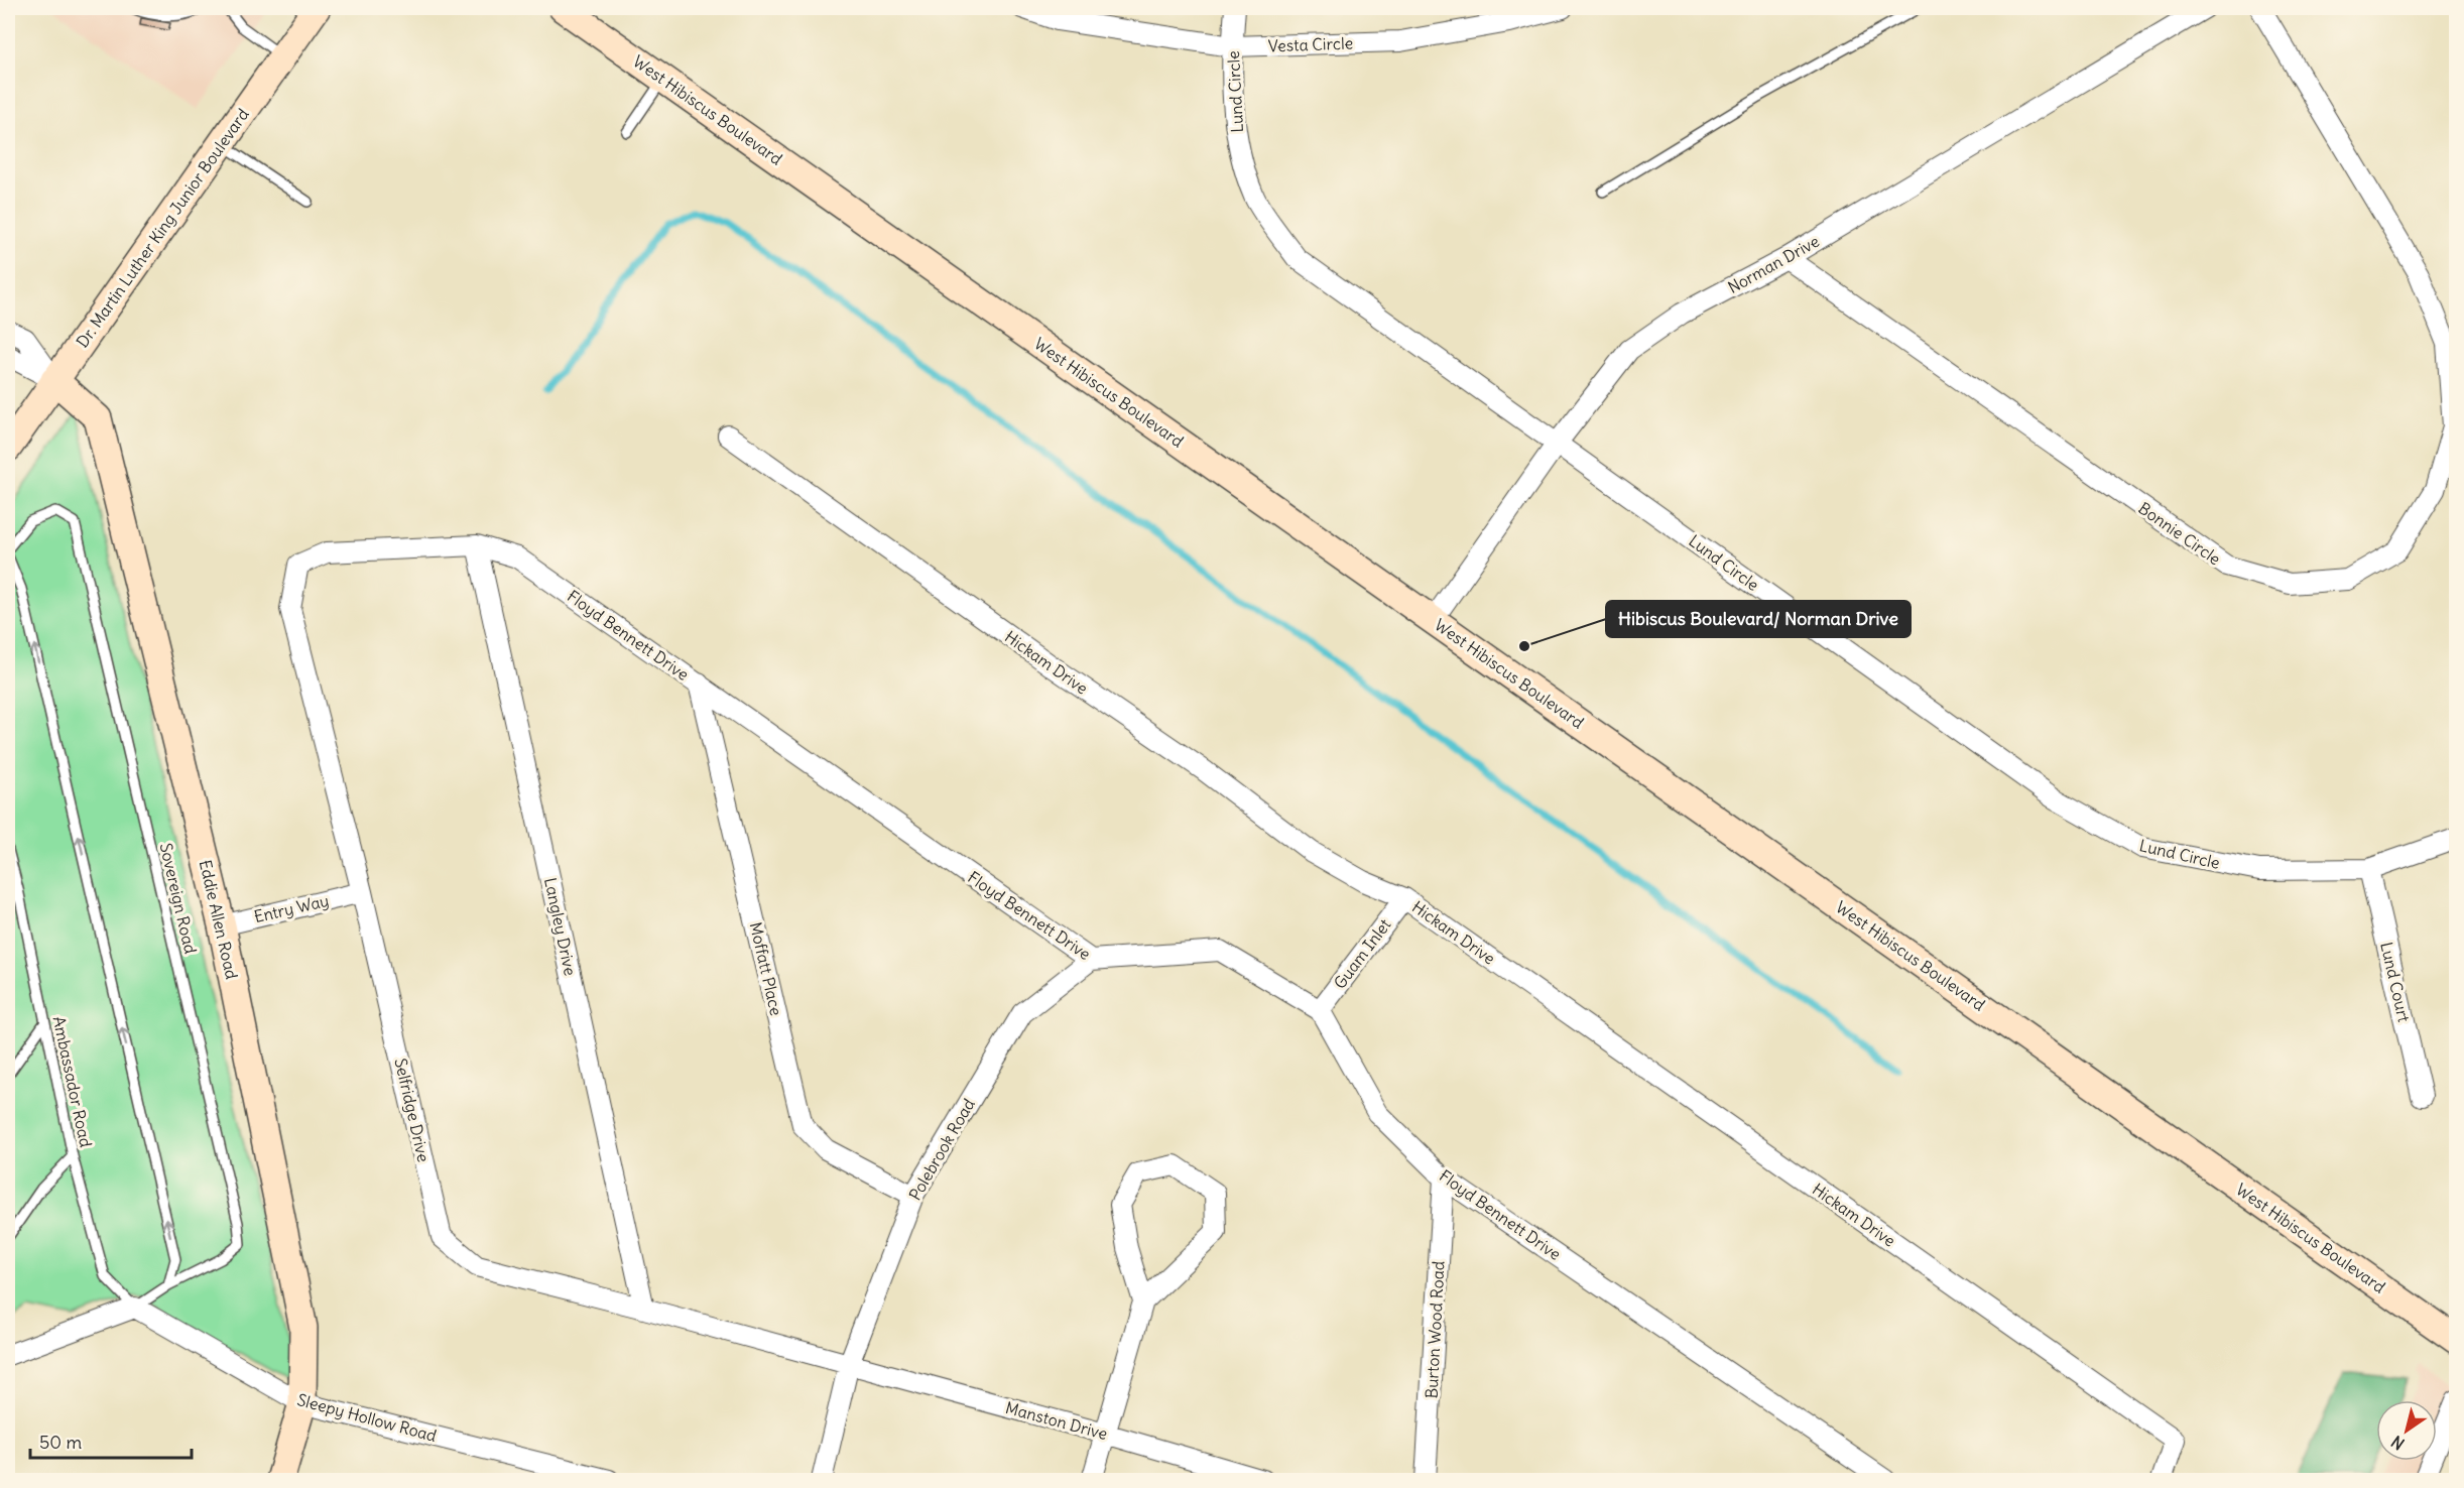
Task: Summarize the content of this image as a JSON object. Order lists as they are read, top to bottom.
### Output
{
  "streets": {
    "street": [
      "Vesta Circle",
      "Lund Circle",
      "West Hibiscus Boulevard",
      "Dr. Martin Luther King Junior Boulevard",
      "Norman Drive",
      "Bonnie Circle",
      "Floyd Bennett Drive",
      "Hickam Drive",
      "Entry Way",
      "Eddie Allen Road",
      "Langley Drive",
      "Guam Inlet",
      "Moffatt Place",
      "Lund Court",
      "Selfridge Drive",
      "Polebrook Road",
      "Burton Wood Road",
      "Sleepy Hollow Road",
      "Manston Drive"
    ],
    "lane": ["Sovereign Road", "Ambassador Road"]
  },
  "crossings": [
    ["Vesta Circle", "Lund Circle"],
    ["Lund Circle", "Norman Drive"],
    ["Lund Circle", "Lund Court"],
    ["West Hibiscus Boulevard", "Norman Drive"],
    ["Dr. Martin Luther King Junior Boulevard", "Eddie Allen Road"],
    ["Norman Drive", "Bonnie Circle"],
    ["Floyd Bennett Drive", "Langley Drive"],
    ["Floyd Bennett Drive", "Guam Inlet"],
    ["Floyd Bennett Drive", "Moffatt Place"],
    ["Floyd Bennett Drive", "Selfridge Drive"],
    ["Floyd Bennett Drive", "Polebrook Road"],
    ["Floyd Bennett Drive", "Burton Wood Road"],
    ["Hickam Drive", "Guam Inlet"],
    ["Sovereign Road", "Ambassador Road"],
    ["Sovereign Road", "Sleepy Hollow Road"],
    ["Entry Way", "Eddie Allen Road"],
    ["Entry Way", "Selfridge Drive"],
    ["Eddie Allen Road", "Sleepy Hollow Road"],
    ["Langley Drive", "Selfridge Drive"],
    ["Moffatt Place", "Polebrook Road"],
    ["Ambassador Road", "Sleepy Hollow Road"],
    ["Selfridge Drive", "Polebrook Road"],
    ["Selfridge Drive", "Manston Drive"],
    ["Polebrook Road", "Manston Drive"]
  ],
  "places": ["Hibiscus Boulevard/ Norman Drive"],
  "scale_bar": "50 m",
  "north": "bottom left"
}
